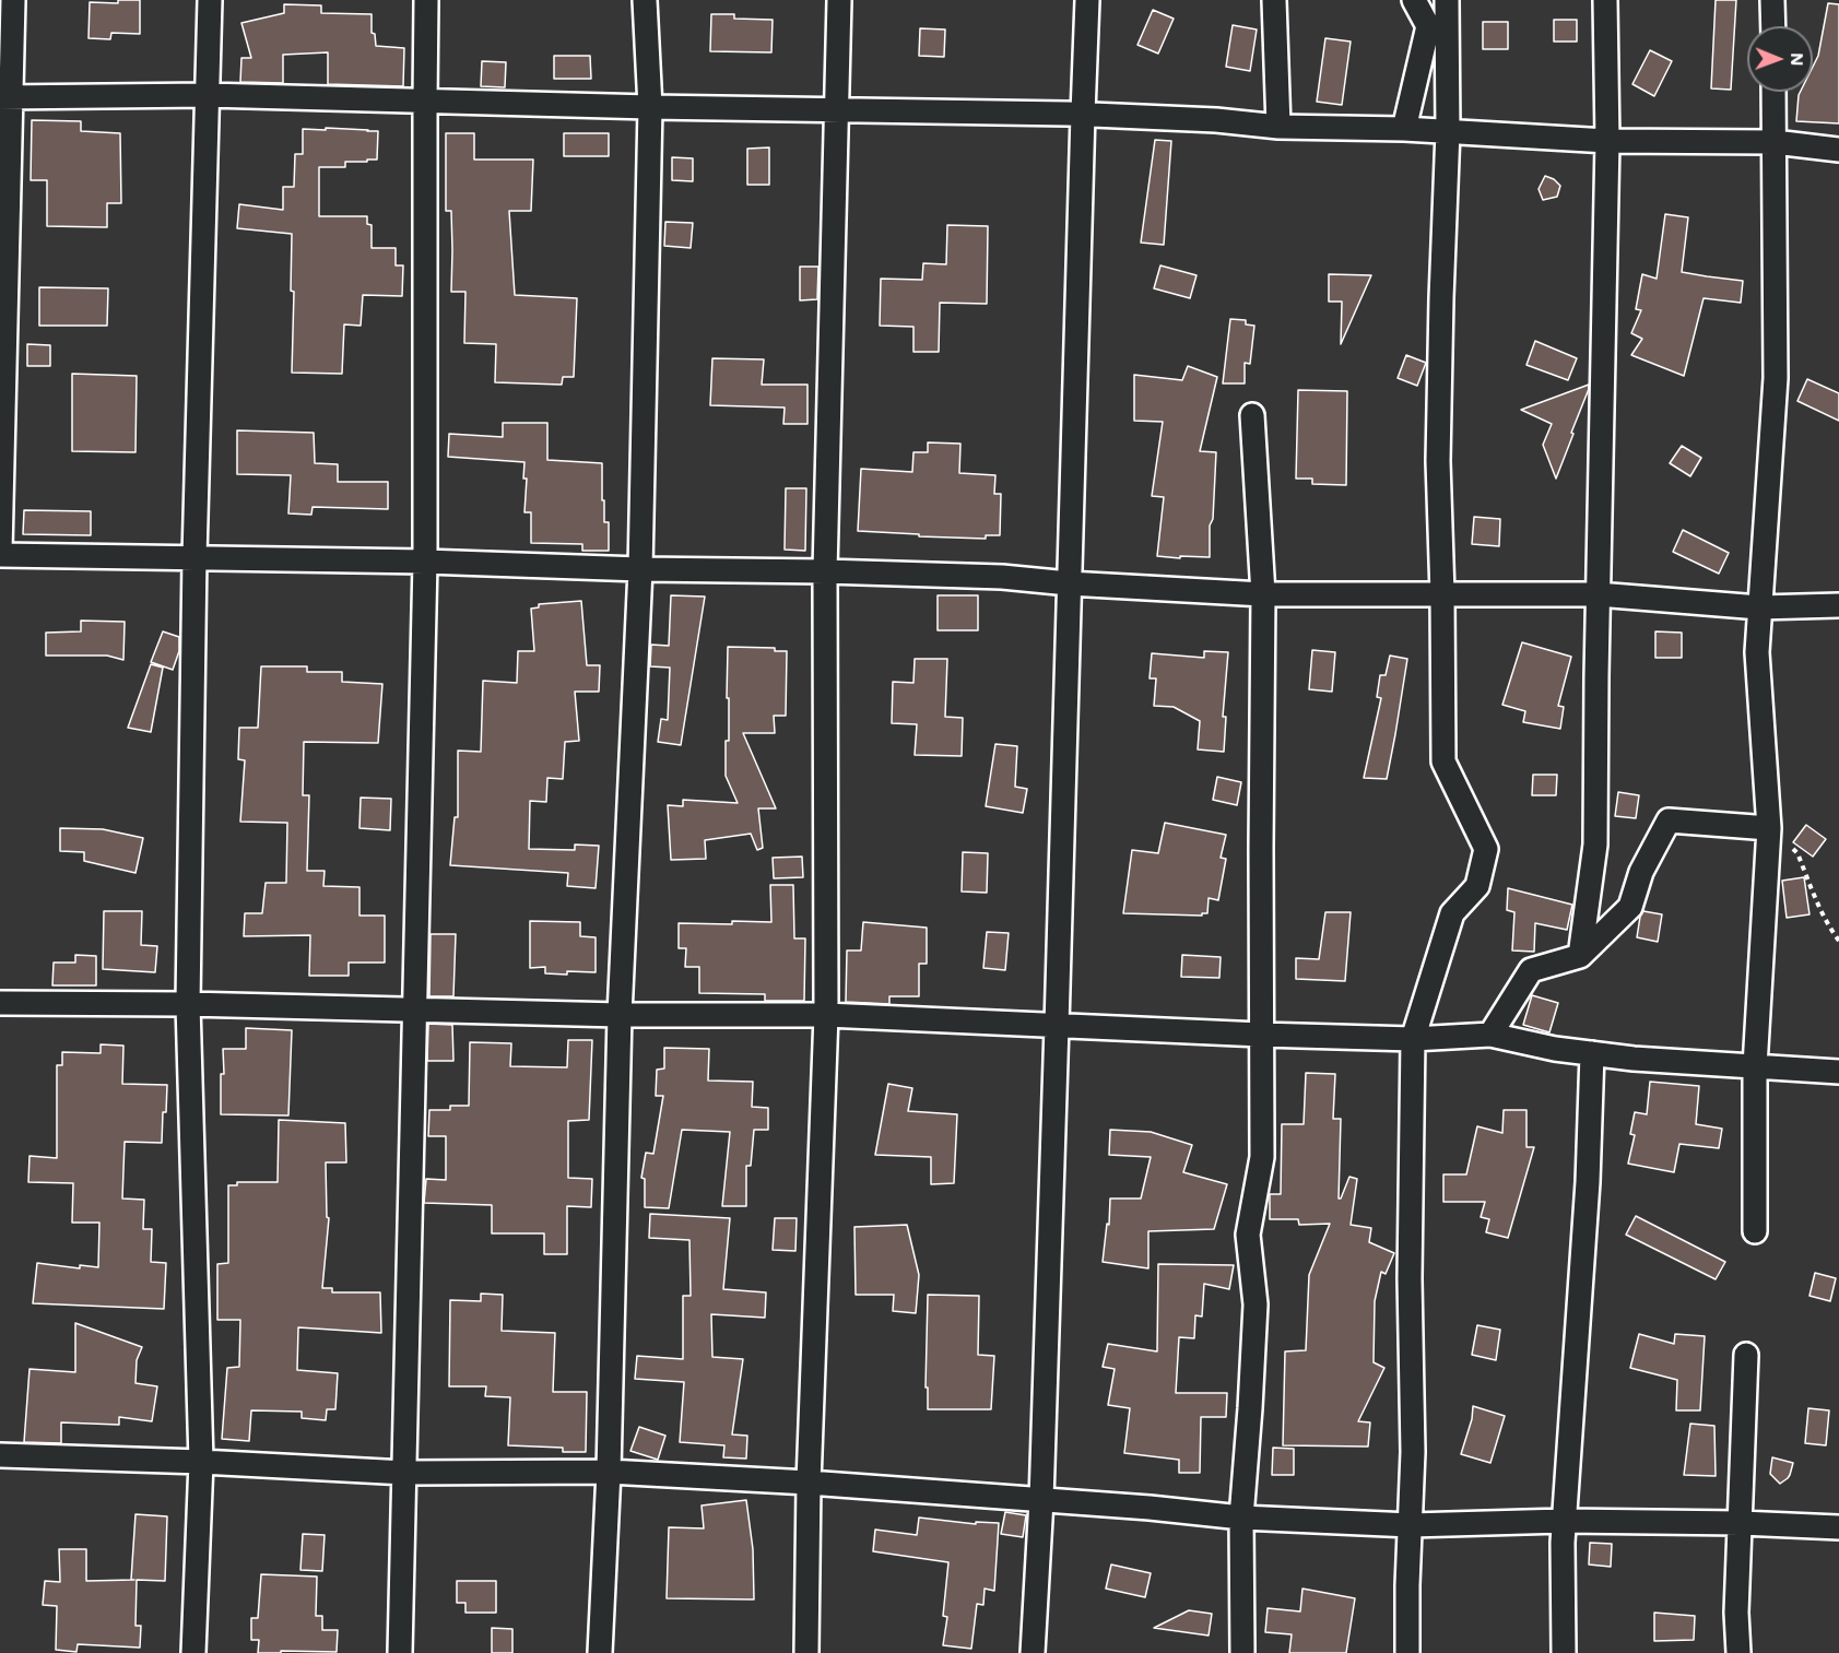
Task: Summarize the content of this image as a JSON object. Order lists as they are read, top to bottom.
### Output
{
  "north": "right"
}
